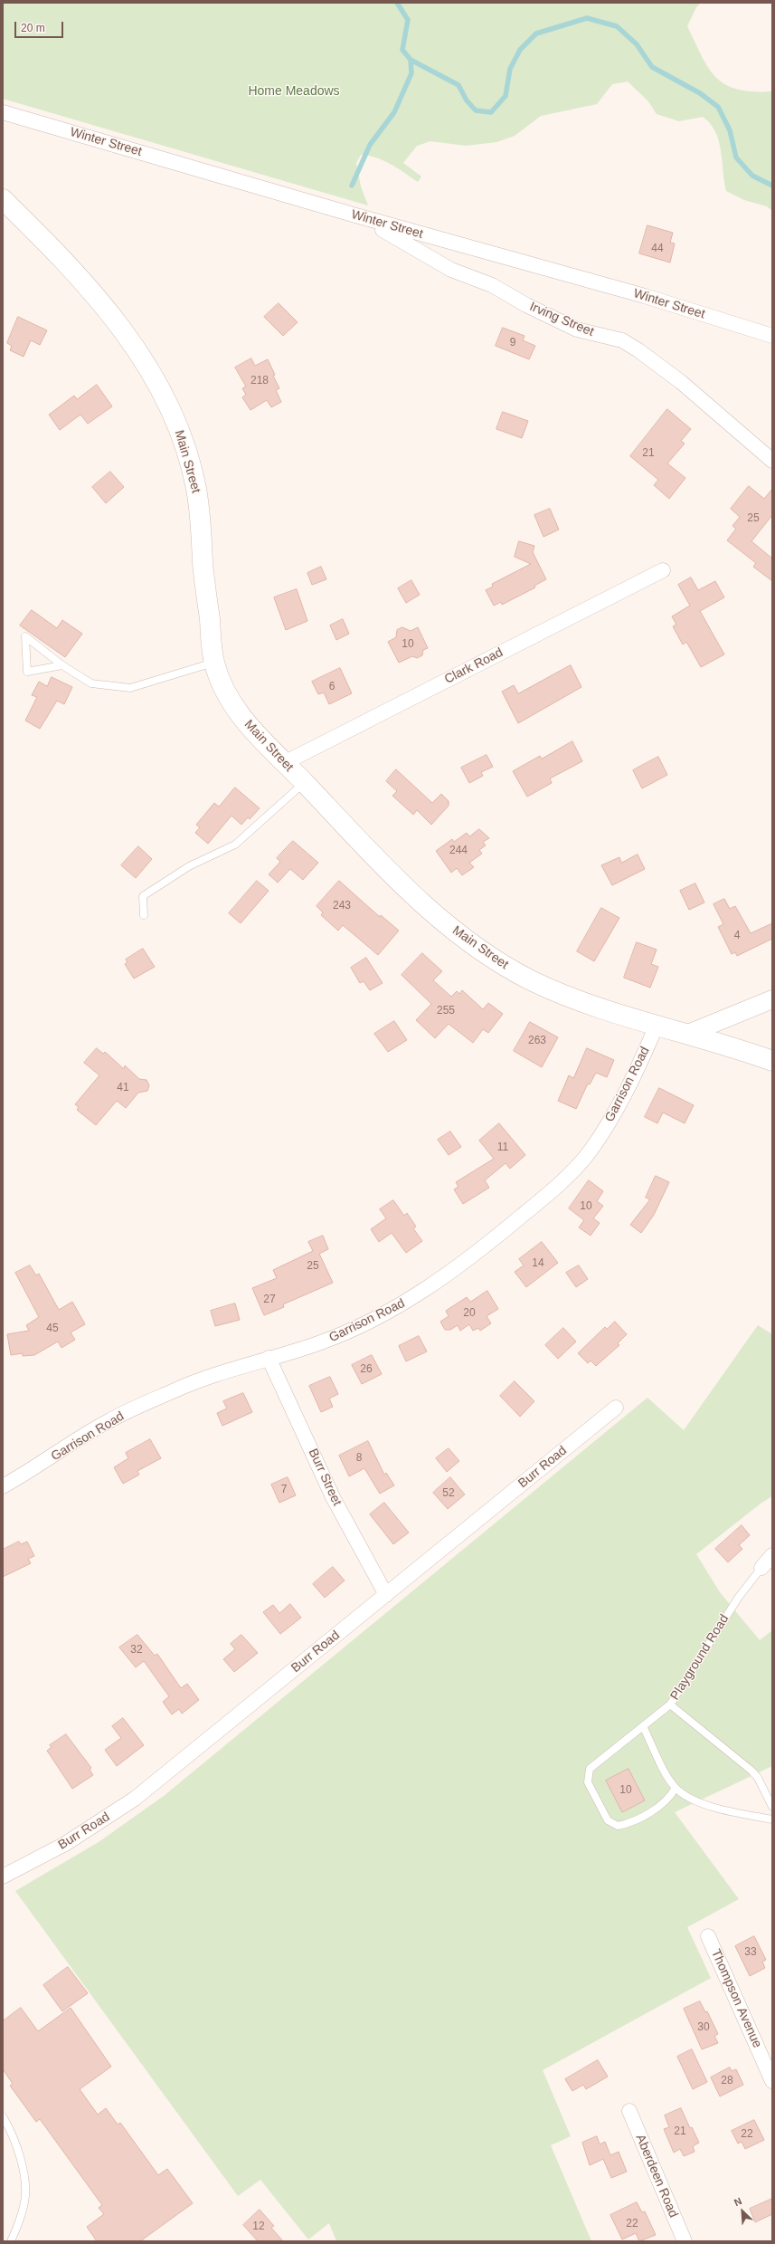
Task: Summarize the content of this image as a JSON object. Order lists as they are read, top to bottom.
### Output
{
  "streets": {
    "main road": ["Main Street"],
    "street": [
      "Winter Street",
      "Irving Street",
      "Clark Road",
      "Garrison Road",
      "Burr Road",
      "Burr Street",
      "Playground Road",
      "Thompson Avenue",
      "Aberdeen Road"
    ]
  },
  "crossings": [
    ["Winter Street", "Irving Street"],
    ["Main Street", "Clark Road"],
    ["Main Street", "Garrison Road"],
    ["Garrison Road", "Burr Street"],
    ["Burr Road", "Burr Street"]
  ],
  "parks": ["Home Meadows"],
  "house_numbers": [
    "44",
    "9",
    "218",
    "21",
    "25",
    "10",
    "6",
    "244",
    "243",
    "4",
    "255",
    "263",
    "41",
    "11",
    "10",
    "14",
    "25",
    "27",
    "20",
    "45",
    "26",
    "8",
    "7",
    "52",
    "32",
    "10",
    "33",
    "30",
    "28",
    "21",
    "22",
    "22",
    "12"
  ],
  "scale_bar": "20 m",
  "north": "top left"
}
